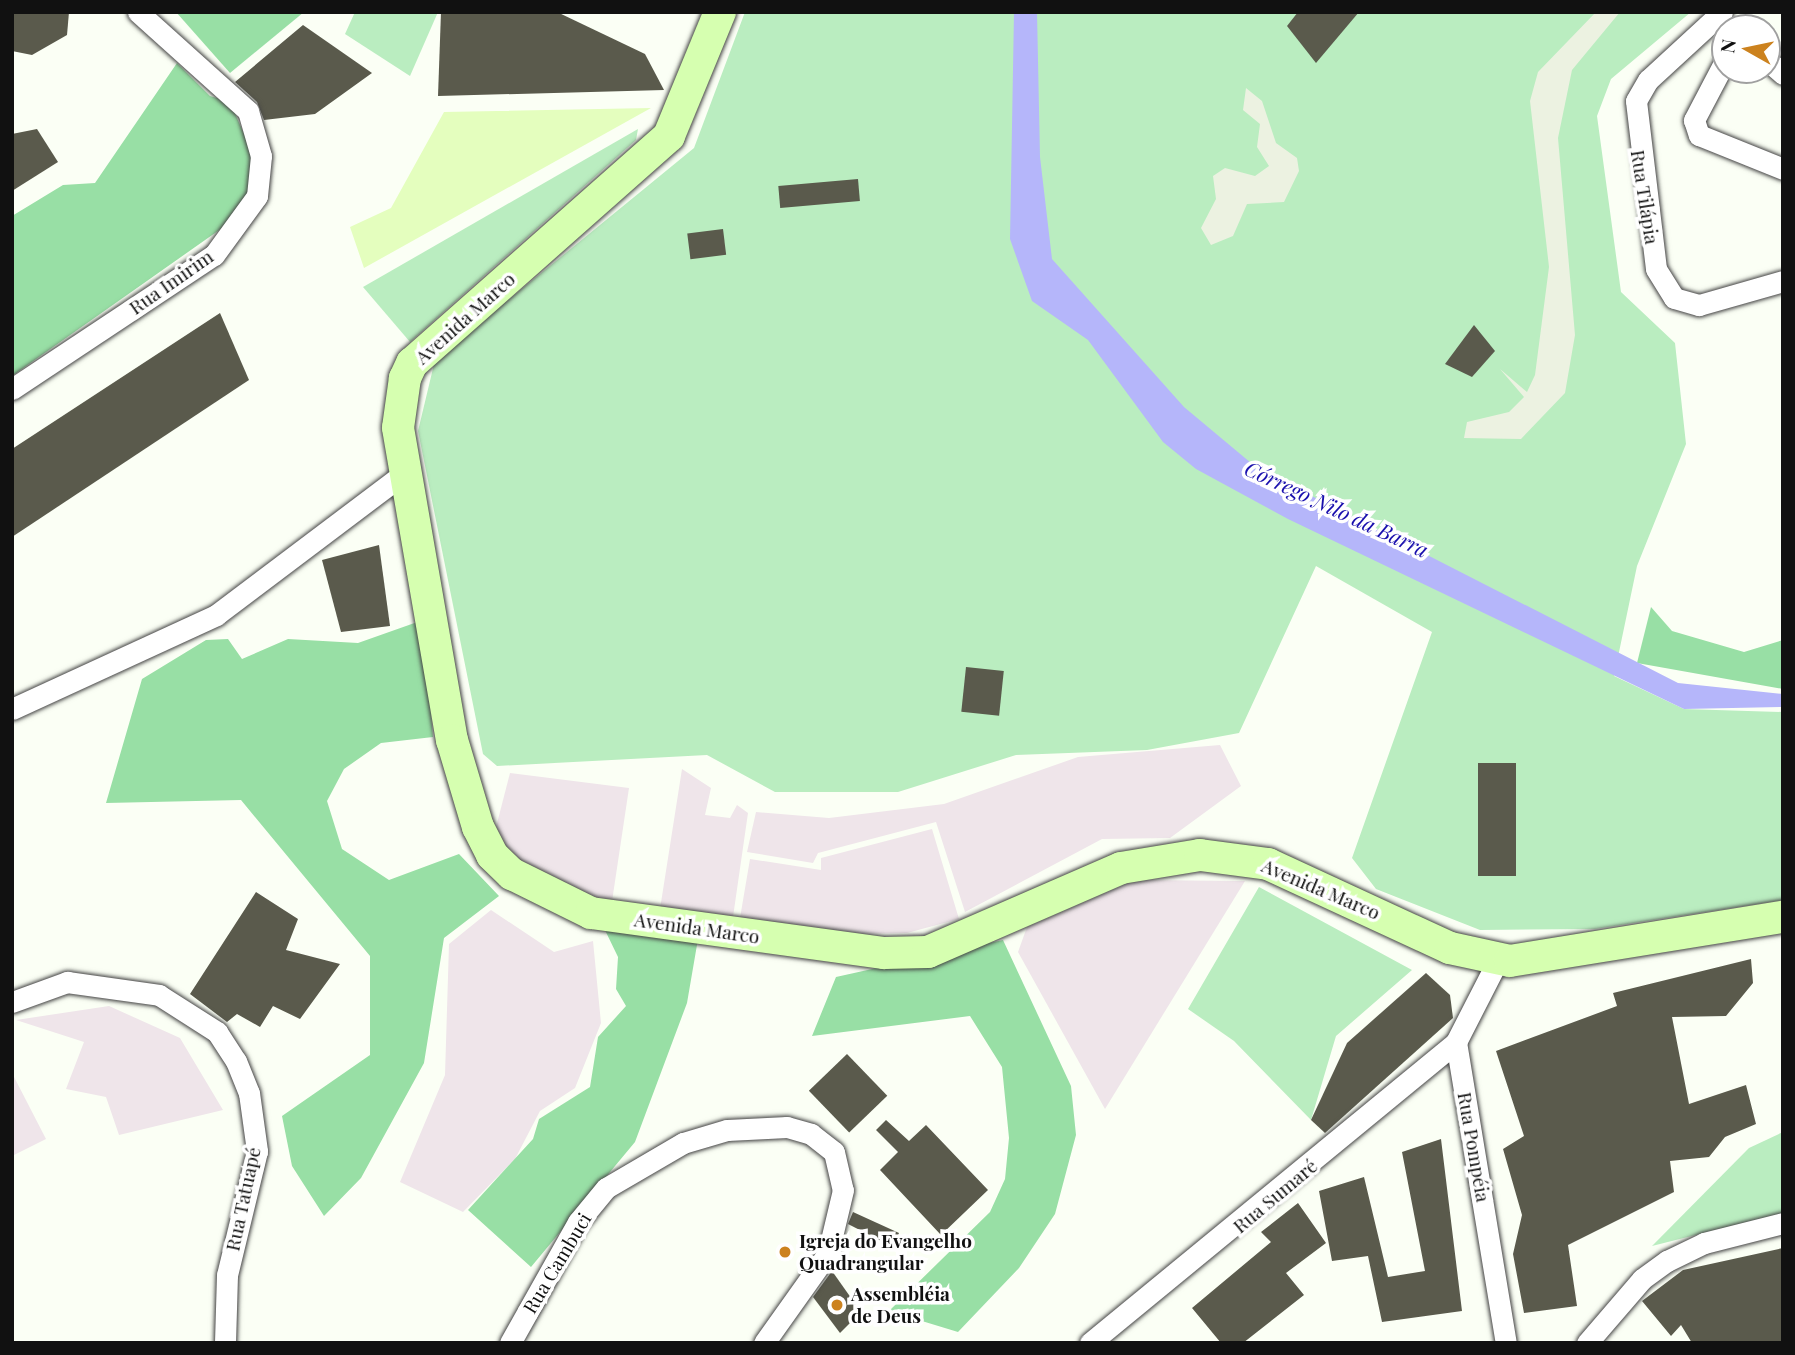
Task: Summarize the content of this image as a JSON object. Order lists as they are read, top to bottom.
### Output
{
  "streets": {
    "main road": ["Avenida Marco"],
    "street": [
      "Rua Tilápia",
      "Rua Imirim",
      "Rua Pompéia",
      "Rua Sumaré",
      "Rua Tatuapé",
      "Rua Cambuci"
    ]
  },
  "crossings": [
    ["Rua Pompéia", "Rua Sumaré"]
  ],
  "water": ["Córrego Nilo da Barra"],
  "places": ["Igreja do Evangelho Quadrangular", "Assembléia de Deus"],
  "north": "left"
}
